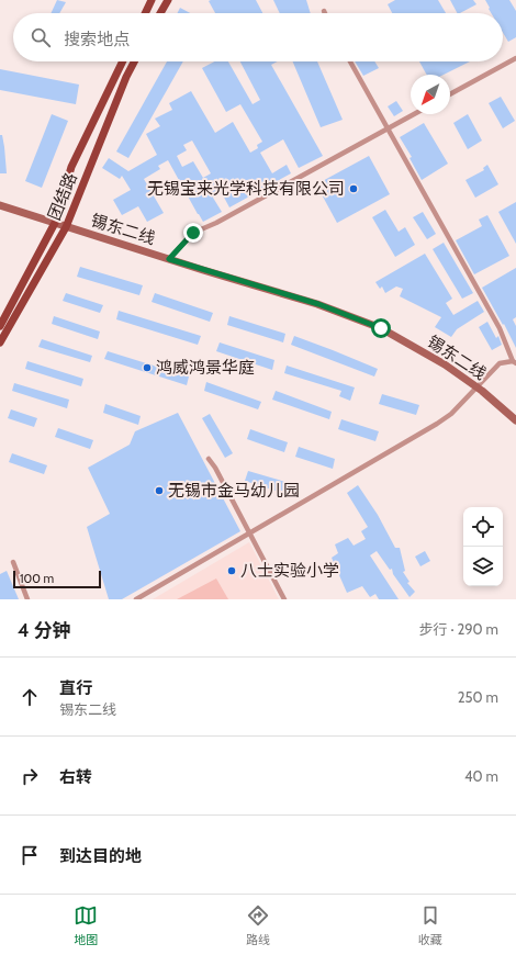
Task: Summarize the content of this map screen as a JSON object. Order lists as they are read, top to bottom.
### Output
{
  "streets": {
    "main road": ["团结路", "锡东二线"]
  },
  "crossings": [
    ["团结路", "锡东二线"]
  ],
  "places": [
    "无锡宝来光学科技有限公司",
    "鸿威鸿景华庭",
    "无锡市金马幼儿园",
    "八士实验小学"
  ],
  "scale_bar": "100 m",
  "north": "bottom left",
  "page": {
    "search": "搜索地点",
    "scale": "100 m",
    "heading": ["4 分钟", "步行 · 290 m"],
    "list": [
      ["直行", "锡东二线", "250 m"],
      ["右转", "40 m"],
      "到达目的地"
    ],
    "nav": ["地图", "路线", "收藏"]
  }
}
